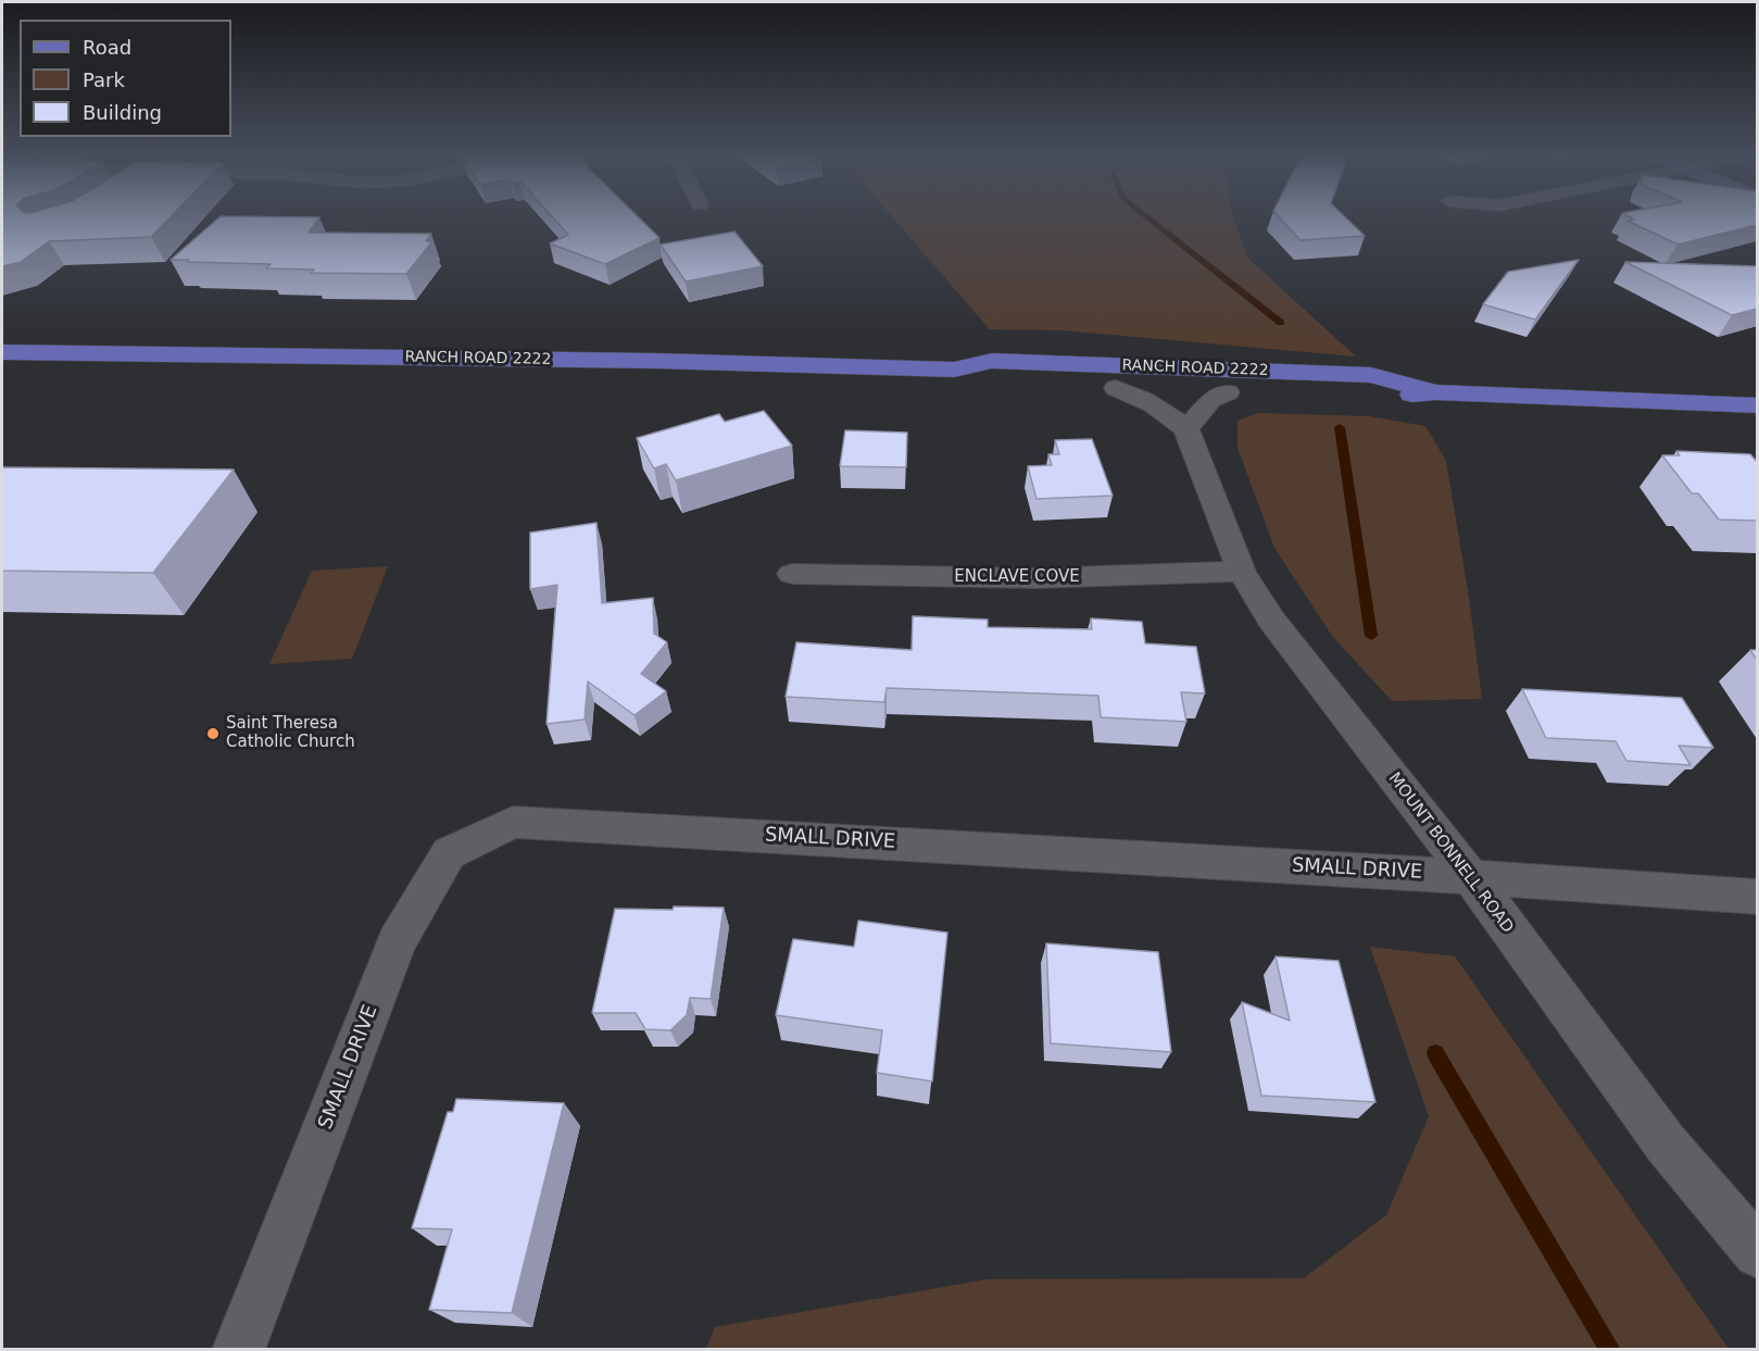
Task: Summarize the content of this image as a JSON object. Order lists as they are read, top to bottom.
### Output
{
  "streets": {
    "main road": ["RANCH ROAD 2222"],
    "street": ["ENCLAVE COVE", "SMALL DRIVE", "MOUNT BONNELL ROAD"]
  },
  "crossings": [
    ["ENCLAVE COVE", "MOUNT BONNELL ROAD"],
    ["SMALL DRIVE", "MOUNT BONNELL ROAD"]
  ],
  "places": ["Saint Theresa Catholic Church"],
  "legend": ["Road", "Park", "Building"]
}
